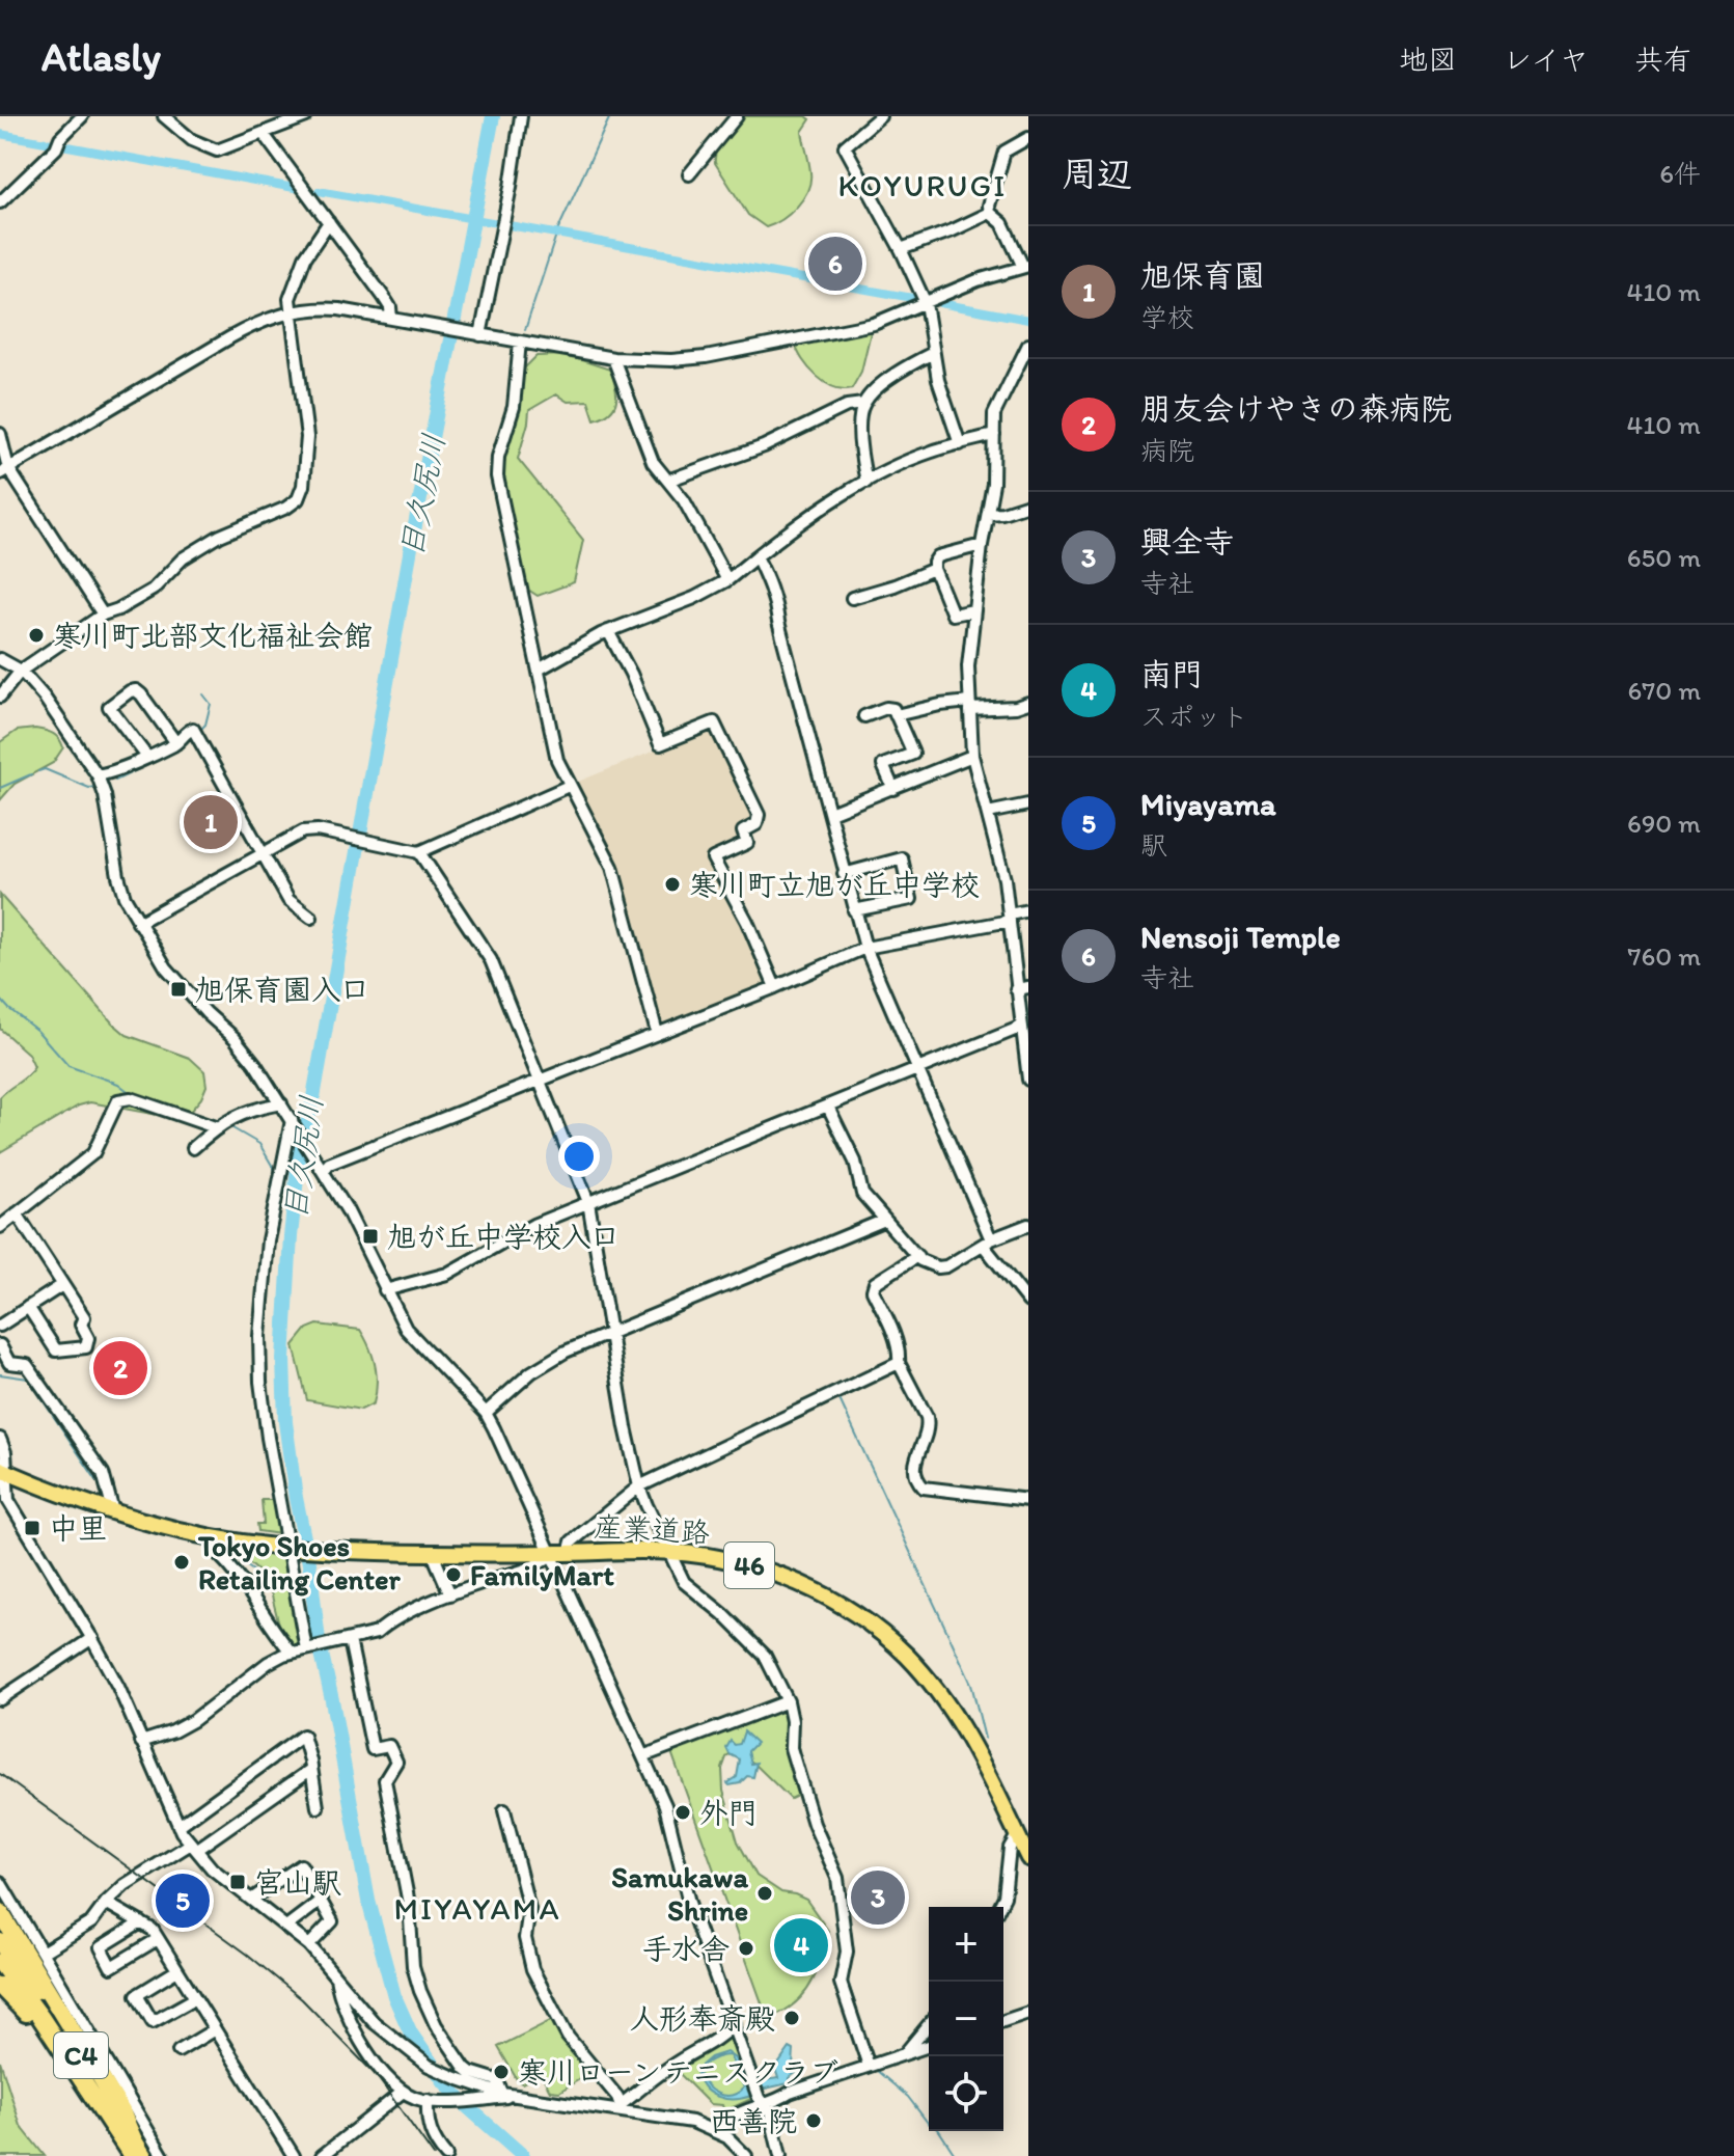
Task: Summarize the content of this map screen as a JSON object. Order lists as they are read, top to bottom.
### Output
{
  "streets": {
    "highway": ["C4"],
    "main road": ["産業道路", "46"]
  },
  "crossings": [
    ["産業道路", "46"]
  ],
  "districts": ["KOYURUGI", "MIYAYAMA"],
  "water": ["目久尻川"],
  "places": {
    "other": [
      "寒川町北部文化福祉会館",
      "寒川町立旭が丘中学校",
      "Tokyo Shoes Retailing Center",
      "FamilyMart",
      "外門",
      "Samukawa Shrine",
      "手水舎",
      "人形奉斎殿",
      "寒川ローンテニスクラブ",
      "西善院"
    ],
    "transit": [
      "旭保育園入口",
      "旭が丘中学校入口",
      "中里",
      "宮山駅"
    ]
  },
  "page": {
    "header": "Atlasly",
    "nav": ["地図", "レイヤ", "共有"],
    "heading": ["周辺", "6件"],
    "list": [
      {
        "mark": "1",
        "name": "旭保育園",
        "note": "学校",
        "value": "410 m"
      },
      {
        "mark": "2",
        "name": "朋友会けやきの森病院",
        "note": "病院",
        "value": "410 m"
      },
      {
        "mark": "3",
        "name": "興全寺",
        "note": "寺社",
        "value": "650 m"
      },
      {
        "mark": "4",
        "name": "南門",
        "note": "スポット",
        "value": "670 m"
      },
      {
        "mark": "5",
        "name": "Miyayama",
        "note": "駅",
        "value": "690 m"
      },
      {
        "mark": "6",
        "name": "Nensoji Temple",
        "note": "寺社",
        "value": "760 m"
      }
    ],
    "pins": [
      "6",
      "1",
      "2",
      "3",
      "5",
      "4"
    ],
    "map_buttons": ["+", "−"]
  }
}
